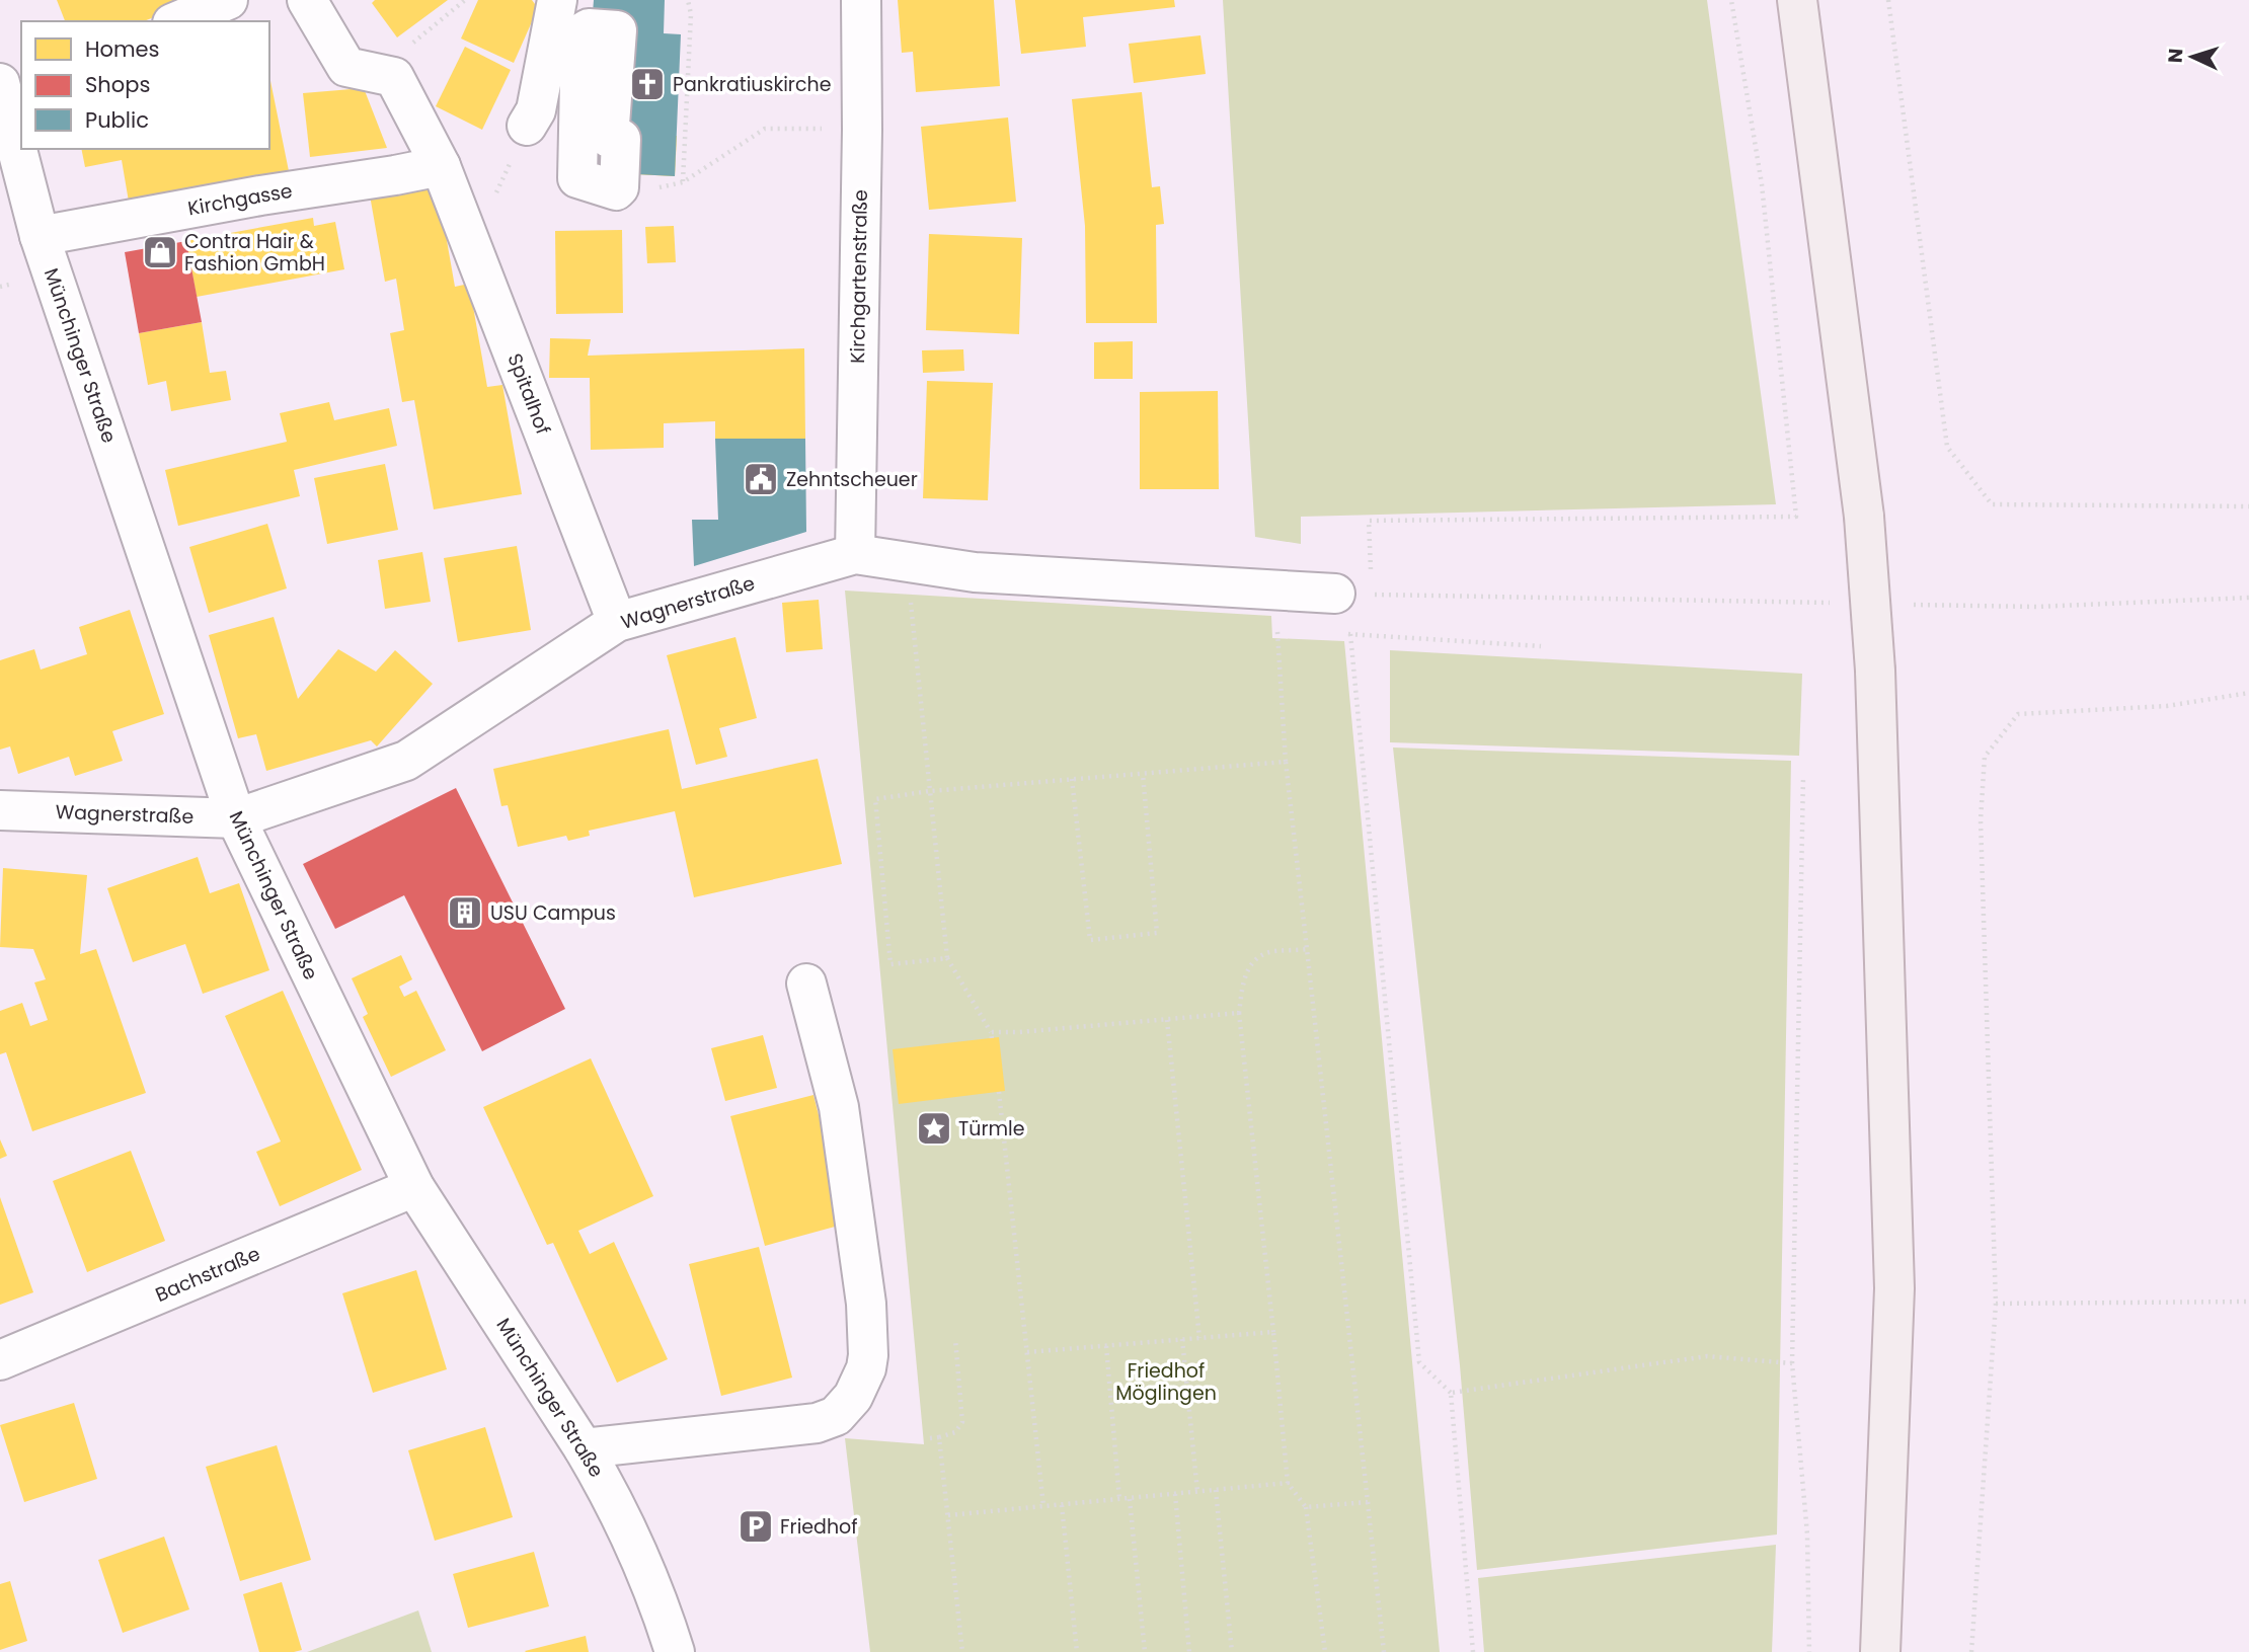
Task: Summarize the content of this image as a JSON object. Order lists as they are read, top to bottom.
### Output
{
  "streets": {
    "street": [
      "Kirchgasse",
      "Kirchgartenstraße",
      "Münchinger Straße",
      "Spitalhof",
      "Wagnerstraße",
      "Bachstraße"
    ]
  },
  "crossings": [
    ["Kirchgasse", "Münchinger Straße"],
    ["Kirchgasse", "Spitalhof"],
    ["Kirchgartenstraße", "Wagnerstraße"],
    ["Münchinger Straße", "Wagnerstraße"],
    ["Münchinger Straße", "Bachstraße"],
    ["Spitalhof", "Wagnerstraße"]
  ],
  "parks": ["Friedhof Möglingen"],
  "places": {
    "church": ["Pankratiuskirche"],
    "shop": ["Contra Hair & Fashion GmbH"],
    "public building": ["Zehntscheuer"],
    "building": ["USU Campus"],
    "place": ["Türmle"],
    "parking": ["Friedhof"]
  },
  "legend": ["Homes", "Shops", "Public"],
  "north": "left"
}
